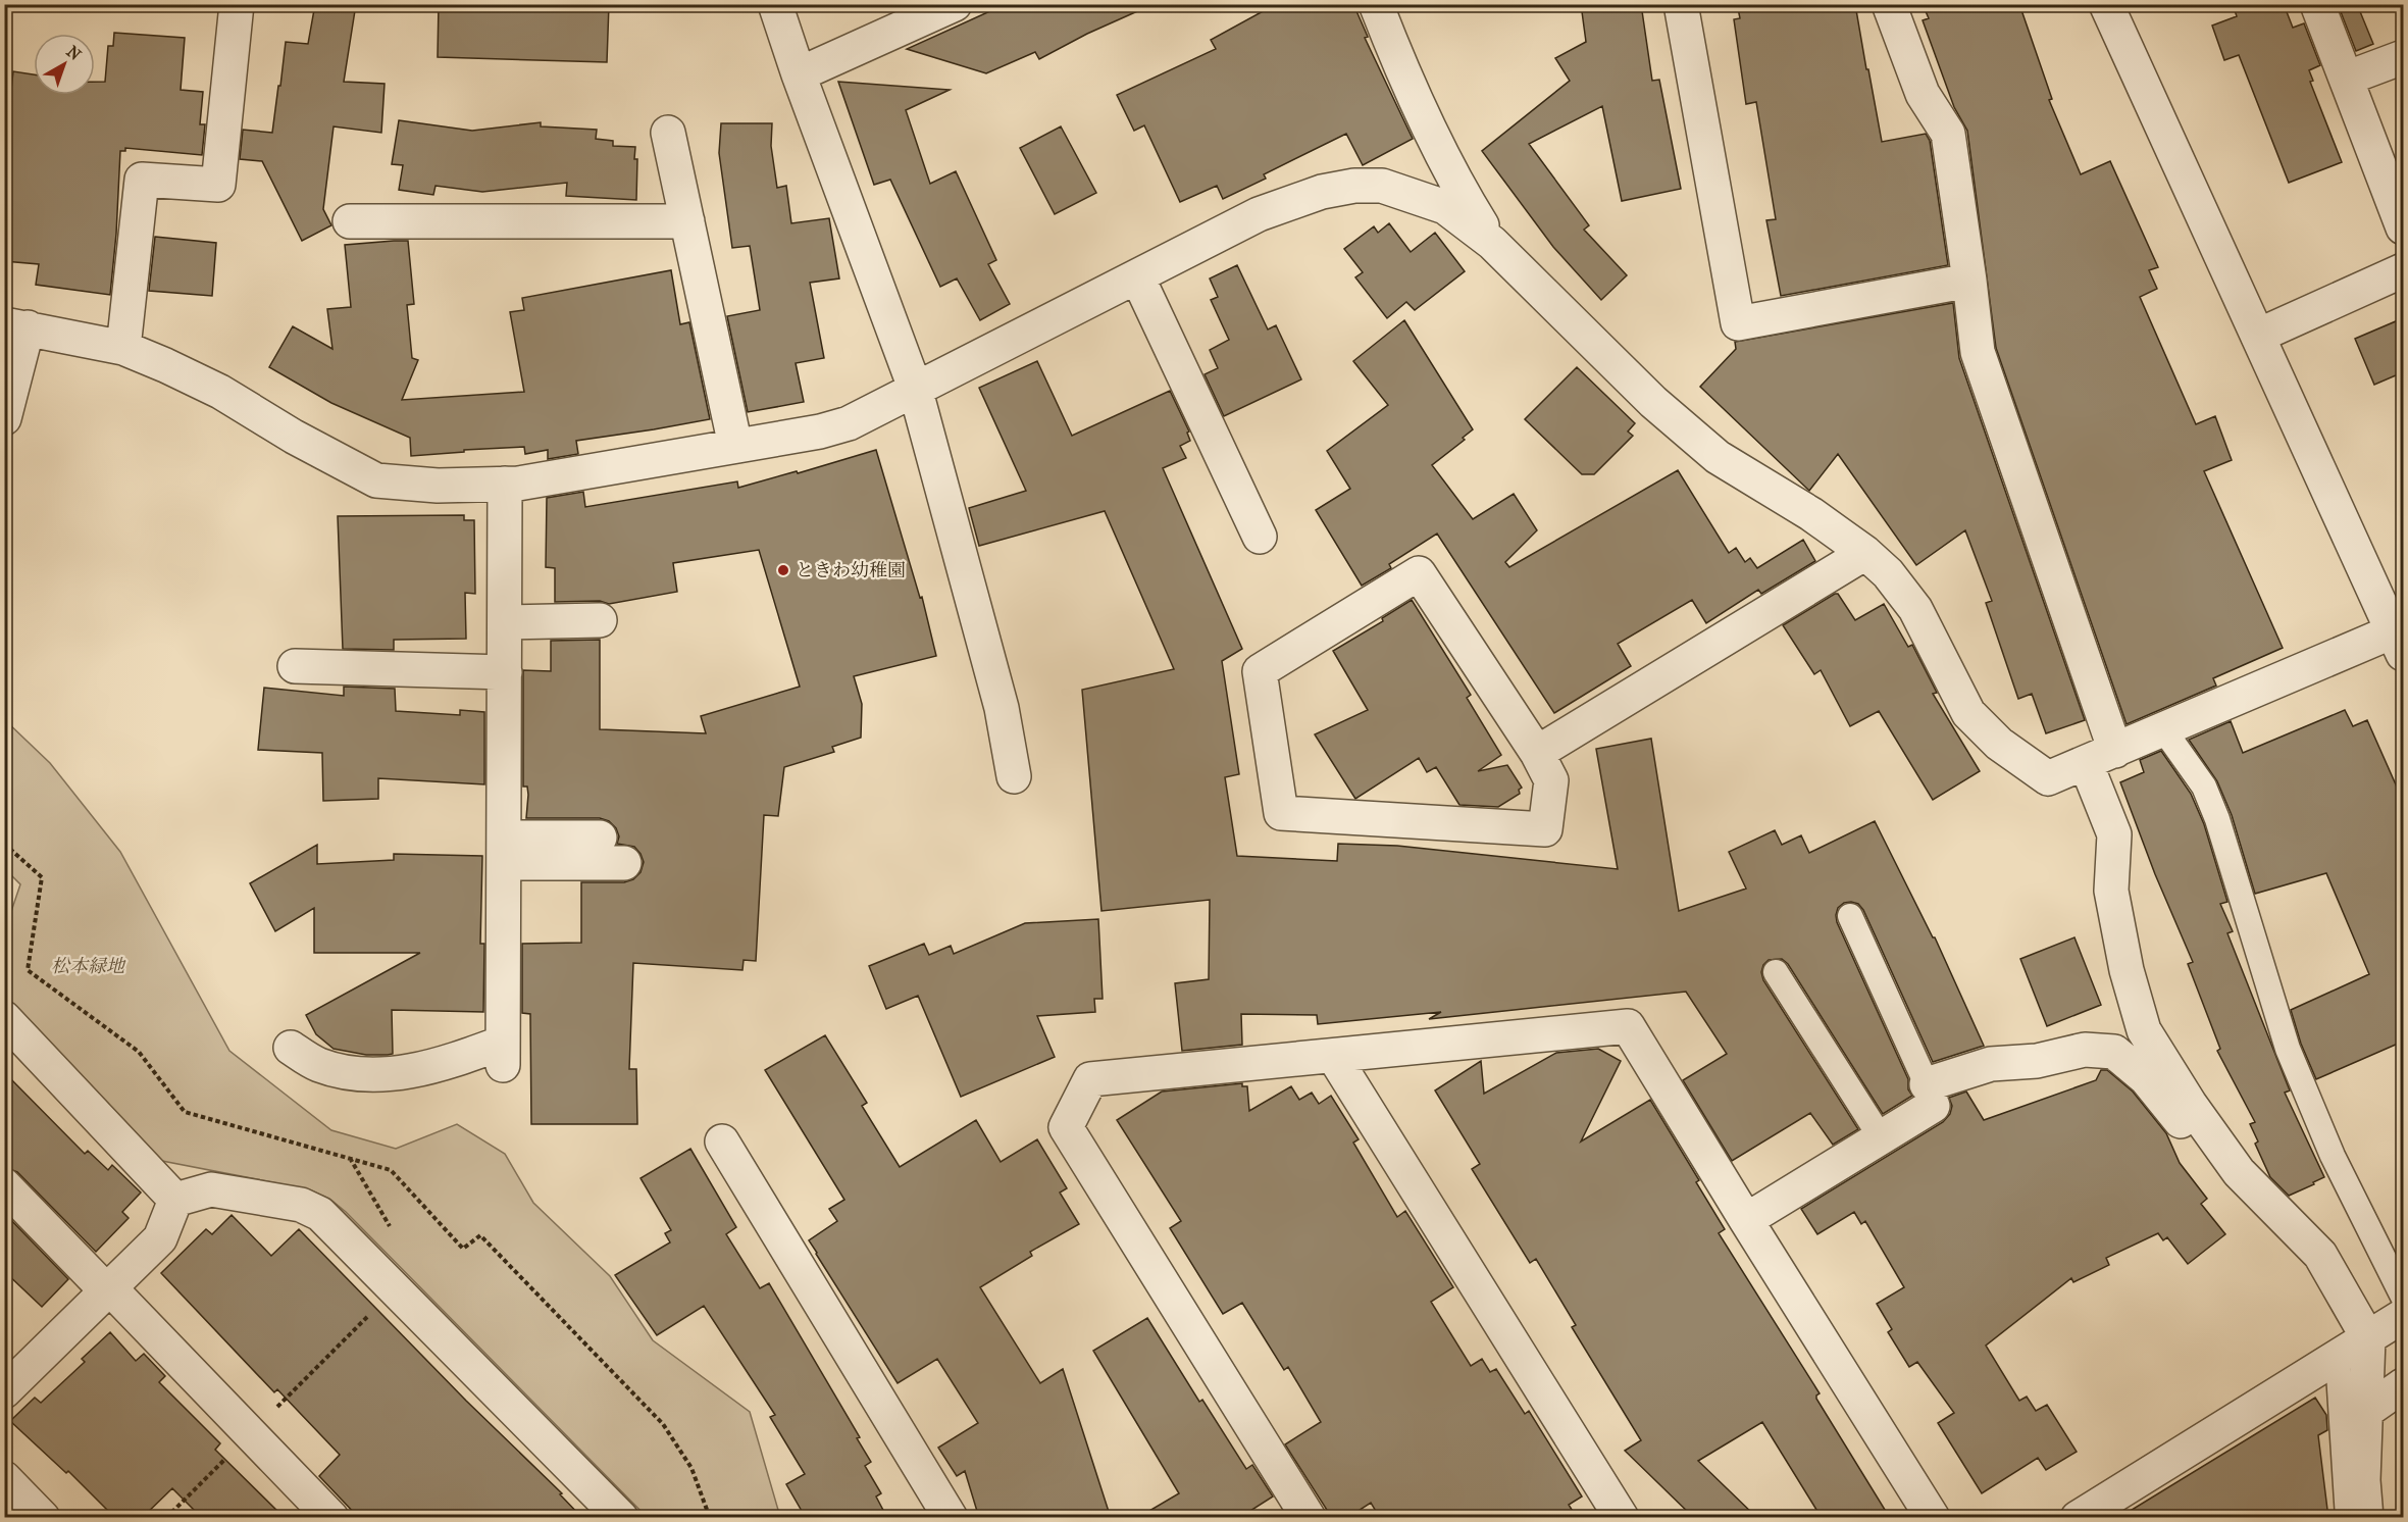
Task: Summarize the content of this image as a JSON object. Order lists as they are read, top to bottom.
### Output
{
  "parks": ["松本緑地"],
  "places": ["ときわ幼稚園"],
  "north": "top right"
}
